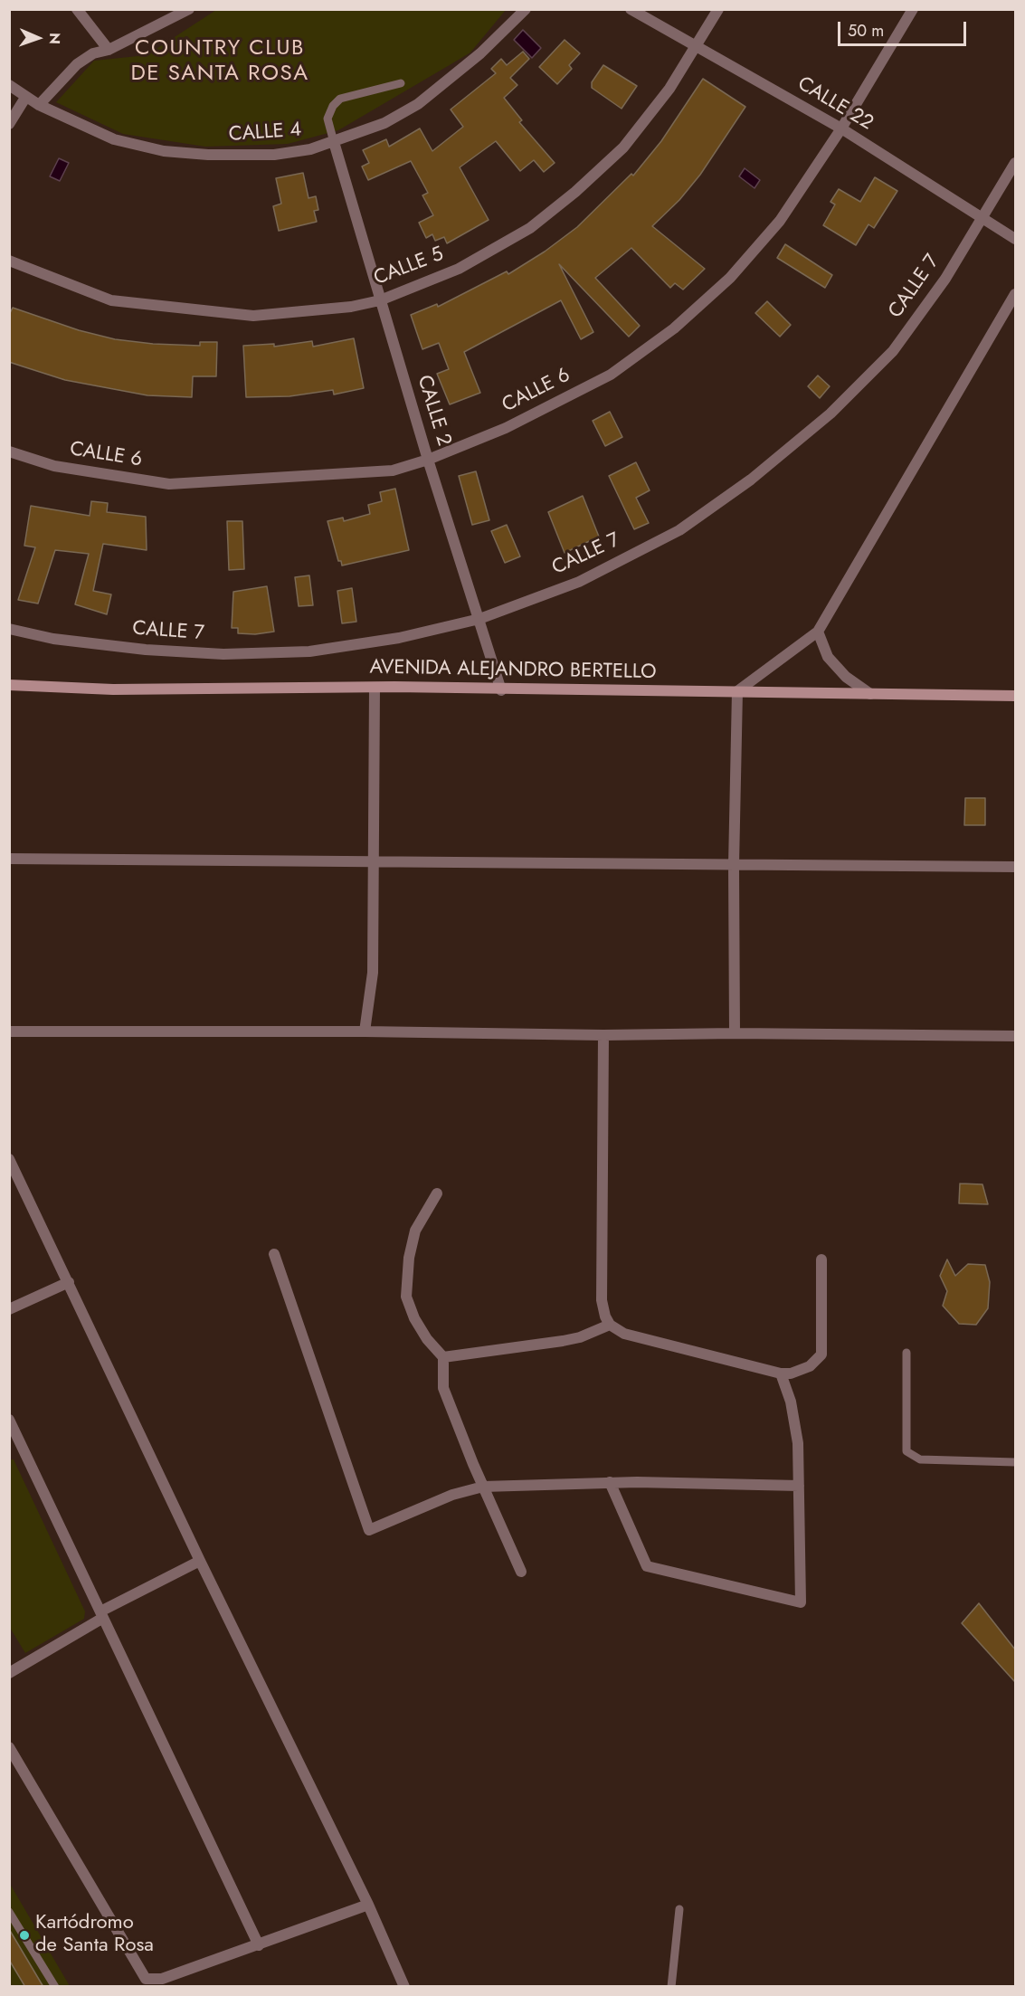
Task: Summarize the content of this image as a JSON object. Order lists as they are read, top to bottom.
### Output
{
  "streets": {
    "main road": ["AVENIDA ALEJANDRO BERTELLO"],
    "street": [
      "CALLE 22",
      "CALLE 4",
      "CALLE 5",
      "CALLE 7",
      "CALLE 6",
      "CALLE 2"
    ]
  },
  "crossings": [
    ["CALLE 22", "CALLE 5"],
    ["CALLE 22", "CALLE 7"],
    ["CALLE 22", "CALLE 6"],
    ["CALLE 4", "CALLE 2"],
    ["CALLE 5", "CALLE 2"],
    ["CALLE 7", "CALLE 2"],
    ["CALLE 6", "CALLE 2"],
    ["CALLE 2", "AVENIDA ALEJANDRO BERTELLO"]
  ],
  "districts": ["COUNTRY CLUB DE SANTA ROSA"],
  "places": ["Kartódromo de Santa Rosa"],
  "scale_bar": "50 m",
  "north": "right"
}
